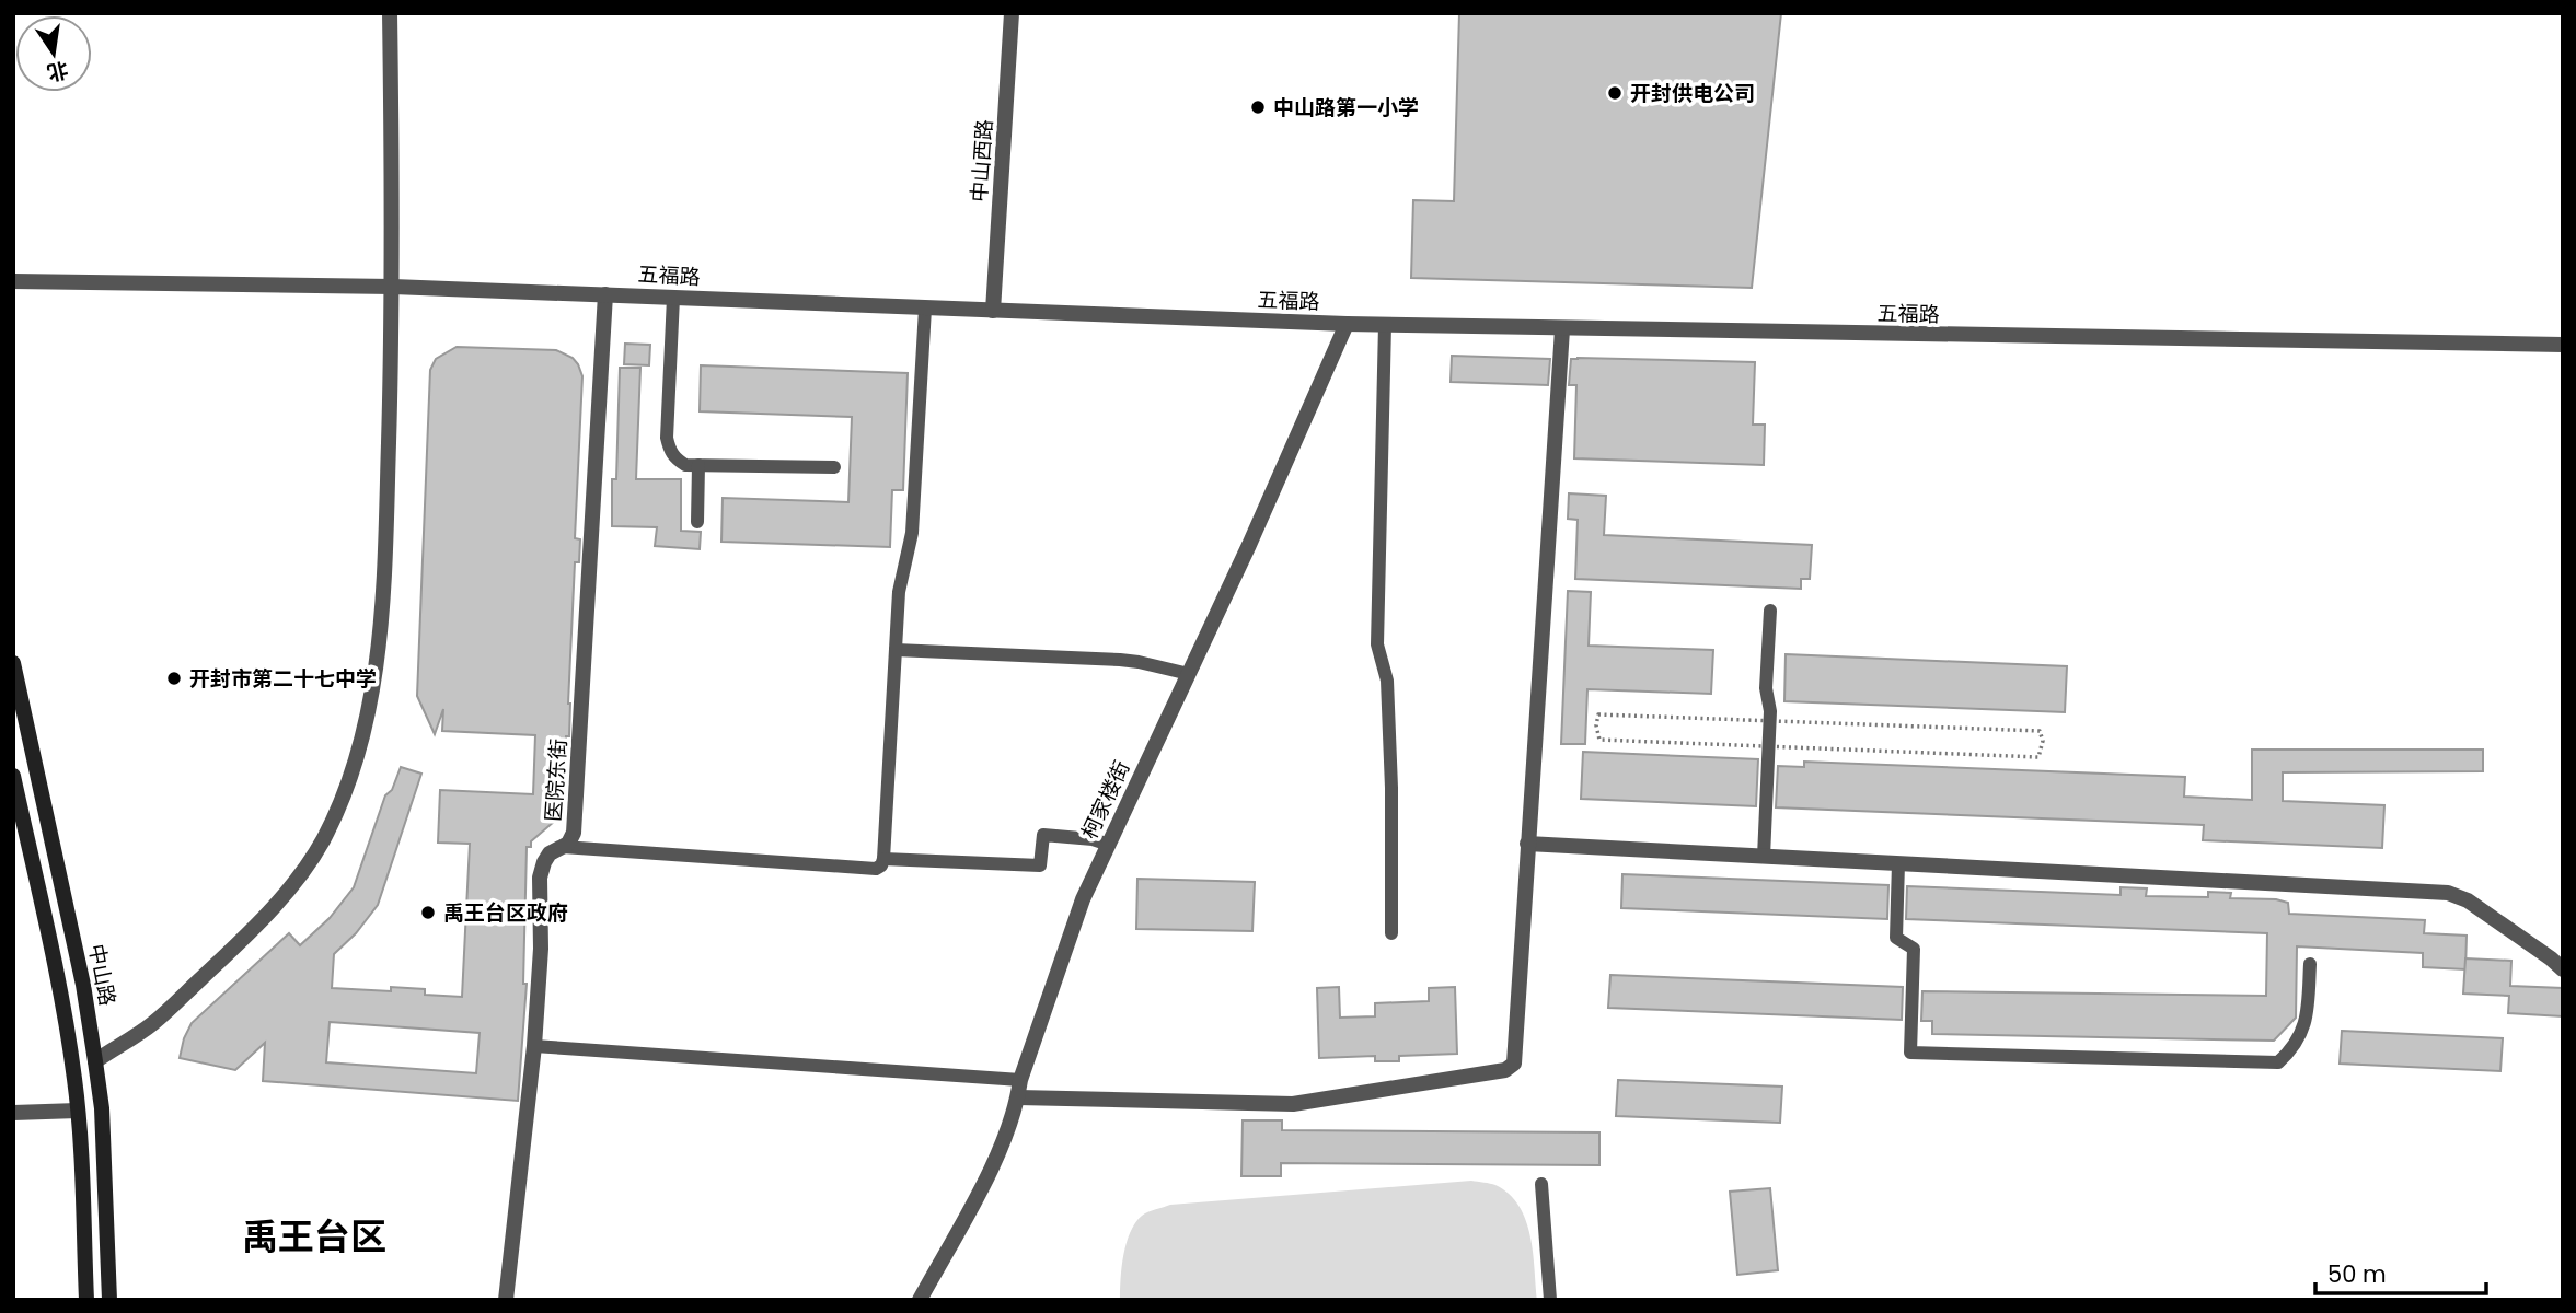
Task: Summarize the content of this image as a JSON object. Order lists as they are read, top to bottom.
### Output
{
  "streets": {
    "main road": ["中山路"],
    "street": [
      "中山西路",
      "五福路",
      "医院东街",
      "柯家楼街"
    ]
  },
  "crossings": [
    ["中山西路", "五福路"],
    ["五福路", "医院东街"],
    ["五福路", "柯家楼街"]
  ],
  "districts": ["禹王台区"],
  "places": [
    "开封供电公司",
    "中山路第一小学",
    "开封市第二十七中学",
    "禹王台区政府"
  ],
  "scale_bar": "50 m",
  "north": "bottom"
}
